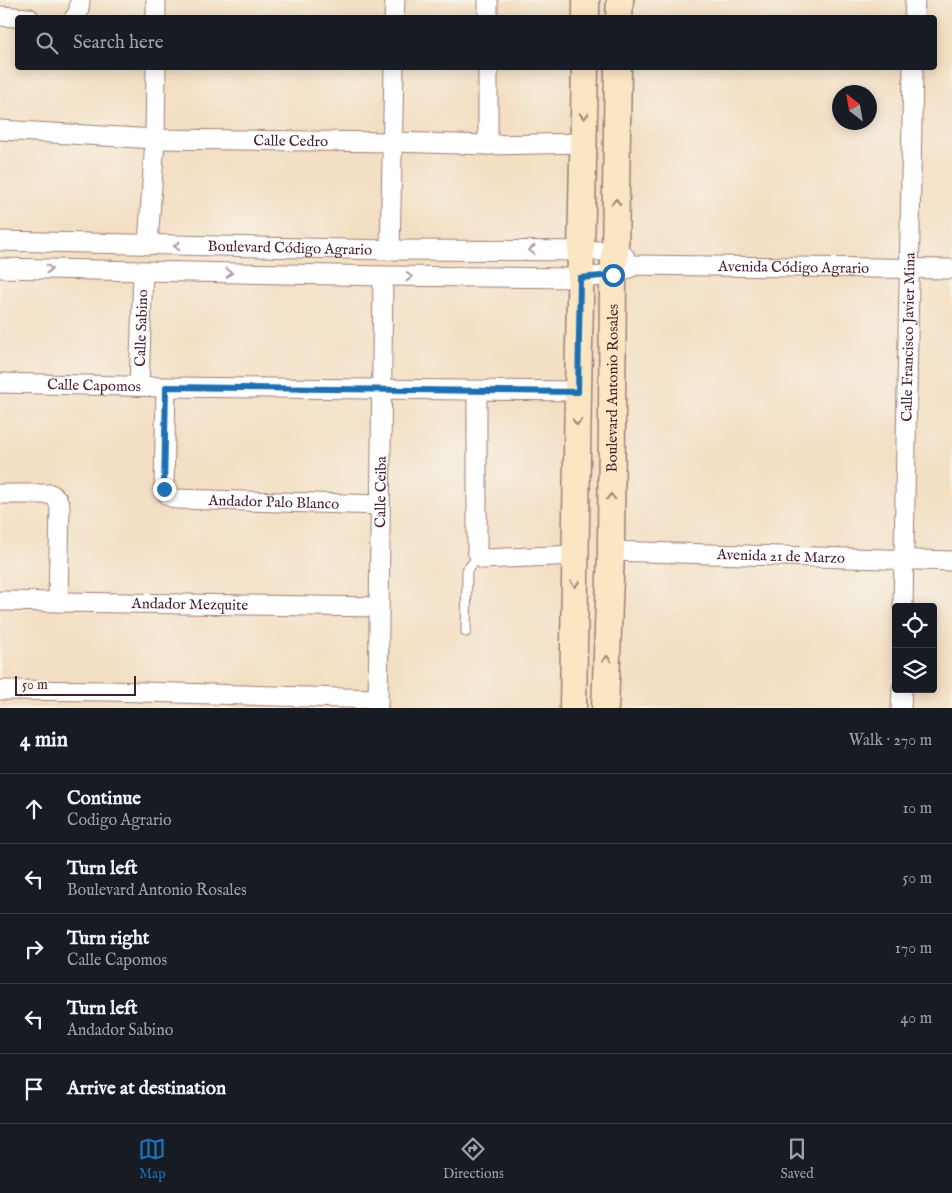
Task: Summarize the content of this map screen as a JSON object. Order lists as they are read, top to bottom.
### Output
{
  "streets": {
    "main road": ["Boulevard Antonio Rosales"],
    "street": [
      "Calle Cedro",
      "Boulevard Código Agrario",
      "Avenida Código Agrario",
      "Calle Sabino",
      "Calle Francisco Javier Mina",
      "Calle Capomos",
      "Calle Ceiba",
      "Andador Palo Blanco",
      "Avenida 21 de Marzo",
      "Andador Mezquite"
    ]
  },
  "crossings": [
    ["Boulevard Código Agrario", "Avenida Código Agrario"],
    ["Boulevard Código Agrario", "Calle Sabino"],
    ["Boulevard Código Agrario", "Boulevard Antonio Rosales"],
    ["Boulevard Código Agrario", "Calle Ceiba"],
    ["Avenida Código Agrario", "Calle Francisco Javier Mina"],
    ["Avenida Código Agrario", "Boulevard Antonio Rosales"],
    ["Calle Sabino", "Calle Capomos"],
    ["Calle Francisco Javier Mina", "Avenida 21 de Marzo"],
    ["Calle Capomos", "Calle Ceiba"],
    ["Calle Capomos", "Andador Palo Blanco"],
    ["Boulevard Antonio Rosales", "Avenida 21 de Marzo"],
    ["Calle Ceiba", "Andador Palo Blanco"],
    ["Calle Ceiba", "Andador Mezquite"]
  ],
  "scale_bar": "50 m",
  "north": "top left",
  "page": {
    "search": "Search here",
    "scale": "50 m",
    "heading": ["4 min", "Walk · 270 m"],
    "list": [
      ["Continue", "Codigo Agrario", "10 m"],
      ["Turn left", "Boulevard Antonio Rosales", "50 m"],
      ["Turn right", "Calle Capomos", "170 m"],
      ["Turn left", "Andador Sabino", "40 m"],
      "Arrive at destination"
    ],
    "nav": ["Map", "Directions", "Saved"]
  }
}
